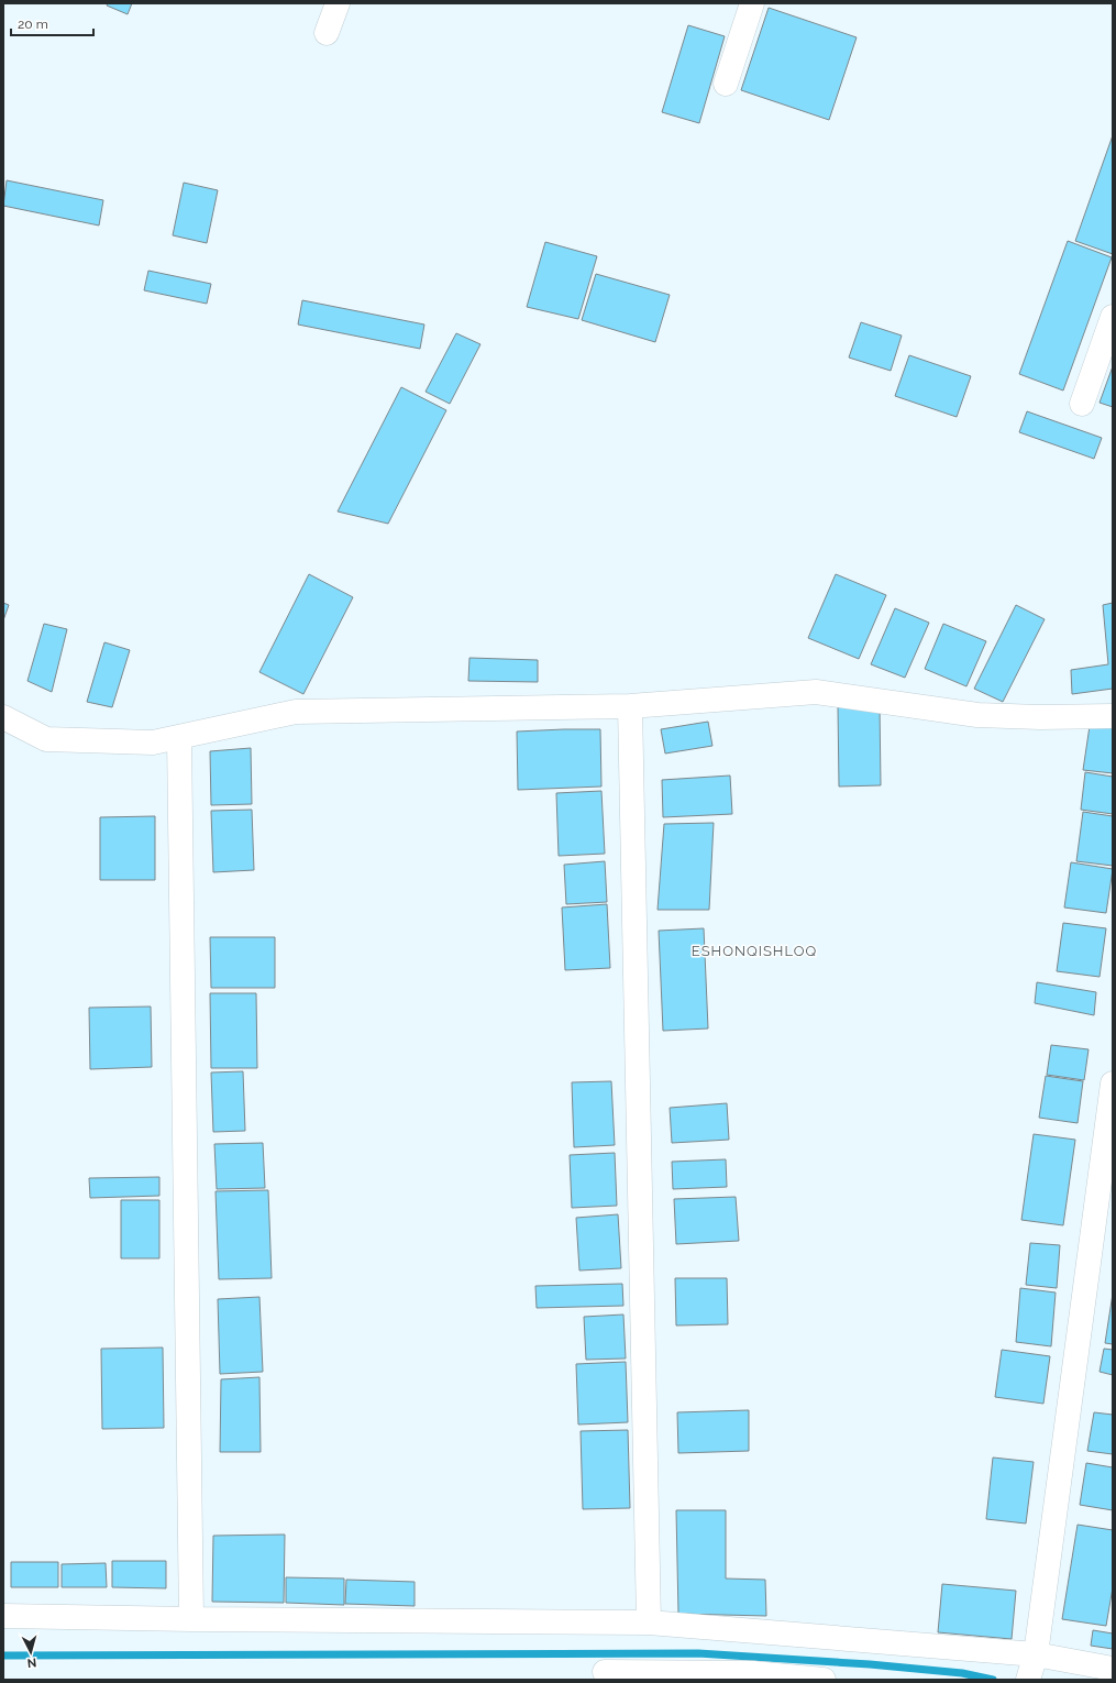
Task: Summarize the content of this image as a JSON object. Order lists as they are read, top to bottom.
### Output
{
  "districts": ["ESHONQISHLOQ"],
  "scale_bar": "20 m",
  "north": "bottom"
}
